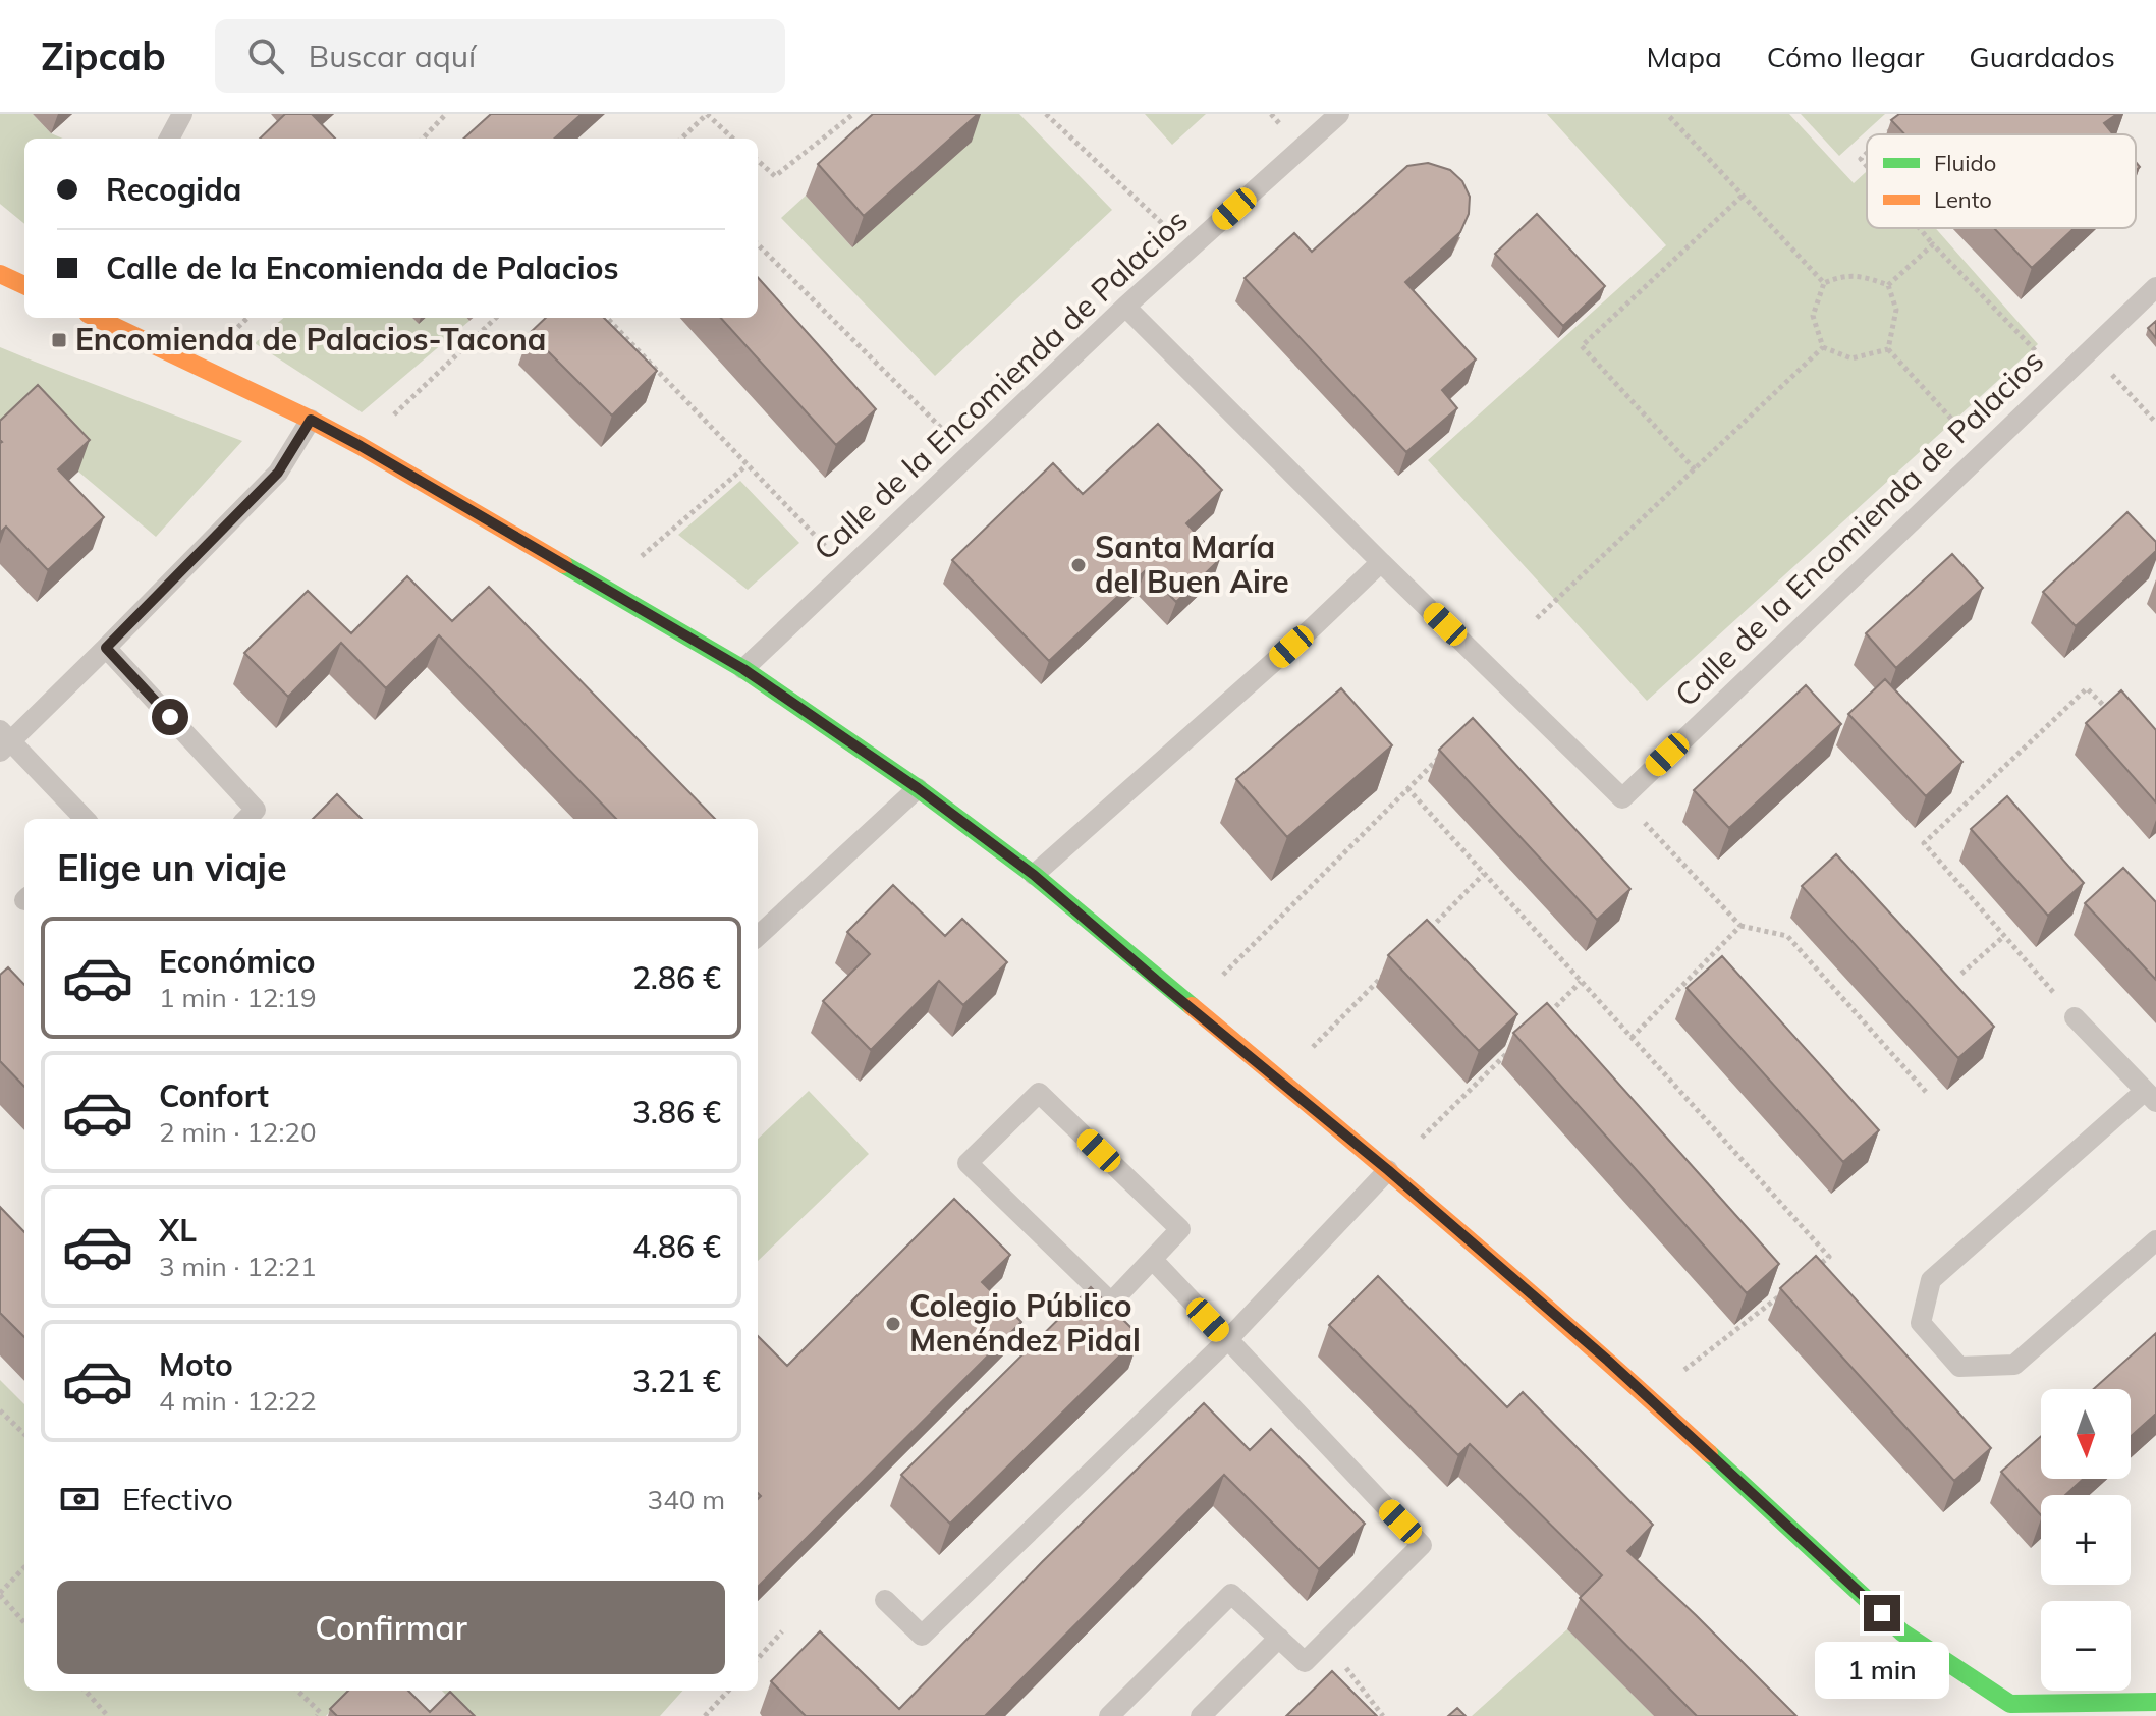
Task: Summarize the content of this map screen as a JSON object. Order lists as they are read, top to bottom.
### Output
{
  "streets": {
    "lane": ["Calle de la Encomienda de Palacios"]
  },
  "places": {
    "transit": ["Encomienda de Palacios-Tacona"],
    "other": ["Santa María del Buen Aire", "Colegio Público Menéndez Pidal"]
  },
  "legend": ["Fluido", "Lento"],
  "north": "bottom",
  "page": {
    "header": "Zipcab",
    "search": "Buscar aquí",
    "nav": ["Mapa", "Cómo llegar", "Guardados"],
    "banner": ["Recogida", "Calle de la Encomienda de Palacios"],
    "heading": "Elige un viaje",
    "list": [
      {
        "name": "Económico",
        "note": "1 min · 12:19",
        "value": "2.86 €"
      },
      {
        "name": "Confort",
        "note": "2 min · 12:20",
        "value": "3.86 €"
      },
      {
        "name": "XL",
        "note": "3 min · 12:21",
        "value": "4.86 €"
      },
      {
        "name": "Moto",
        "note": "4 min · 12:22",
        "value": "3.21 €"
      }
    ],
    "map_buttons": ["+", "−"],
    "pay": ["Efectivo", "340 m"],
    "buttons": "Confirmar",
    "bubble": "1 min"
  }
}
